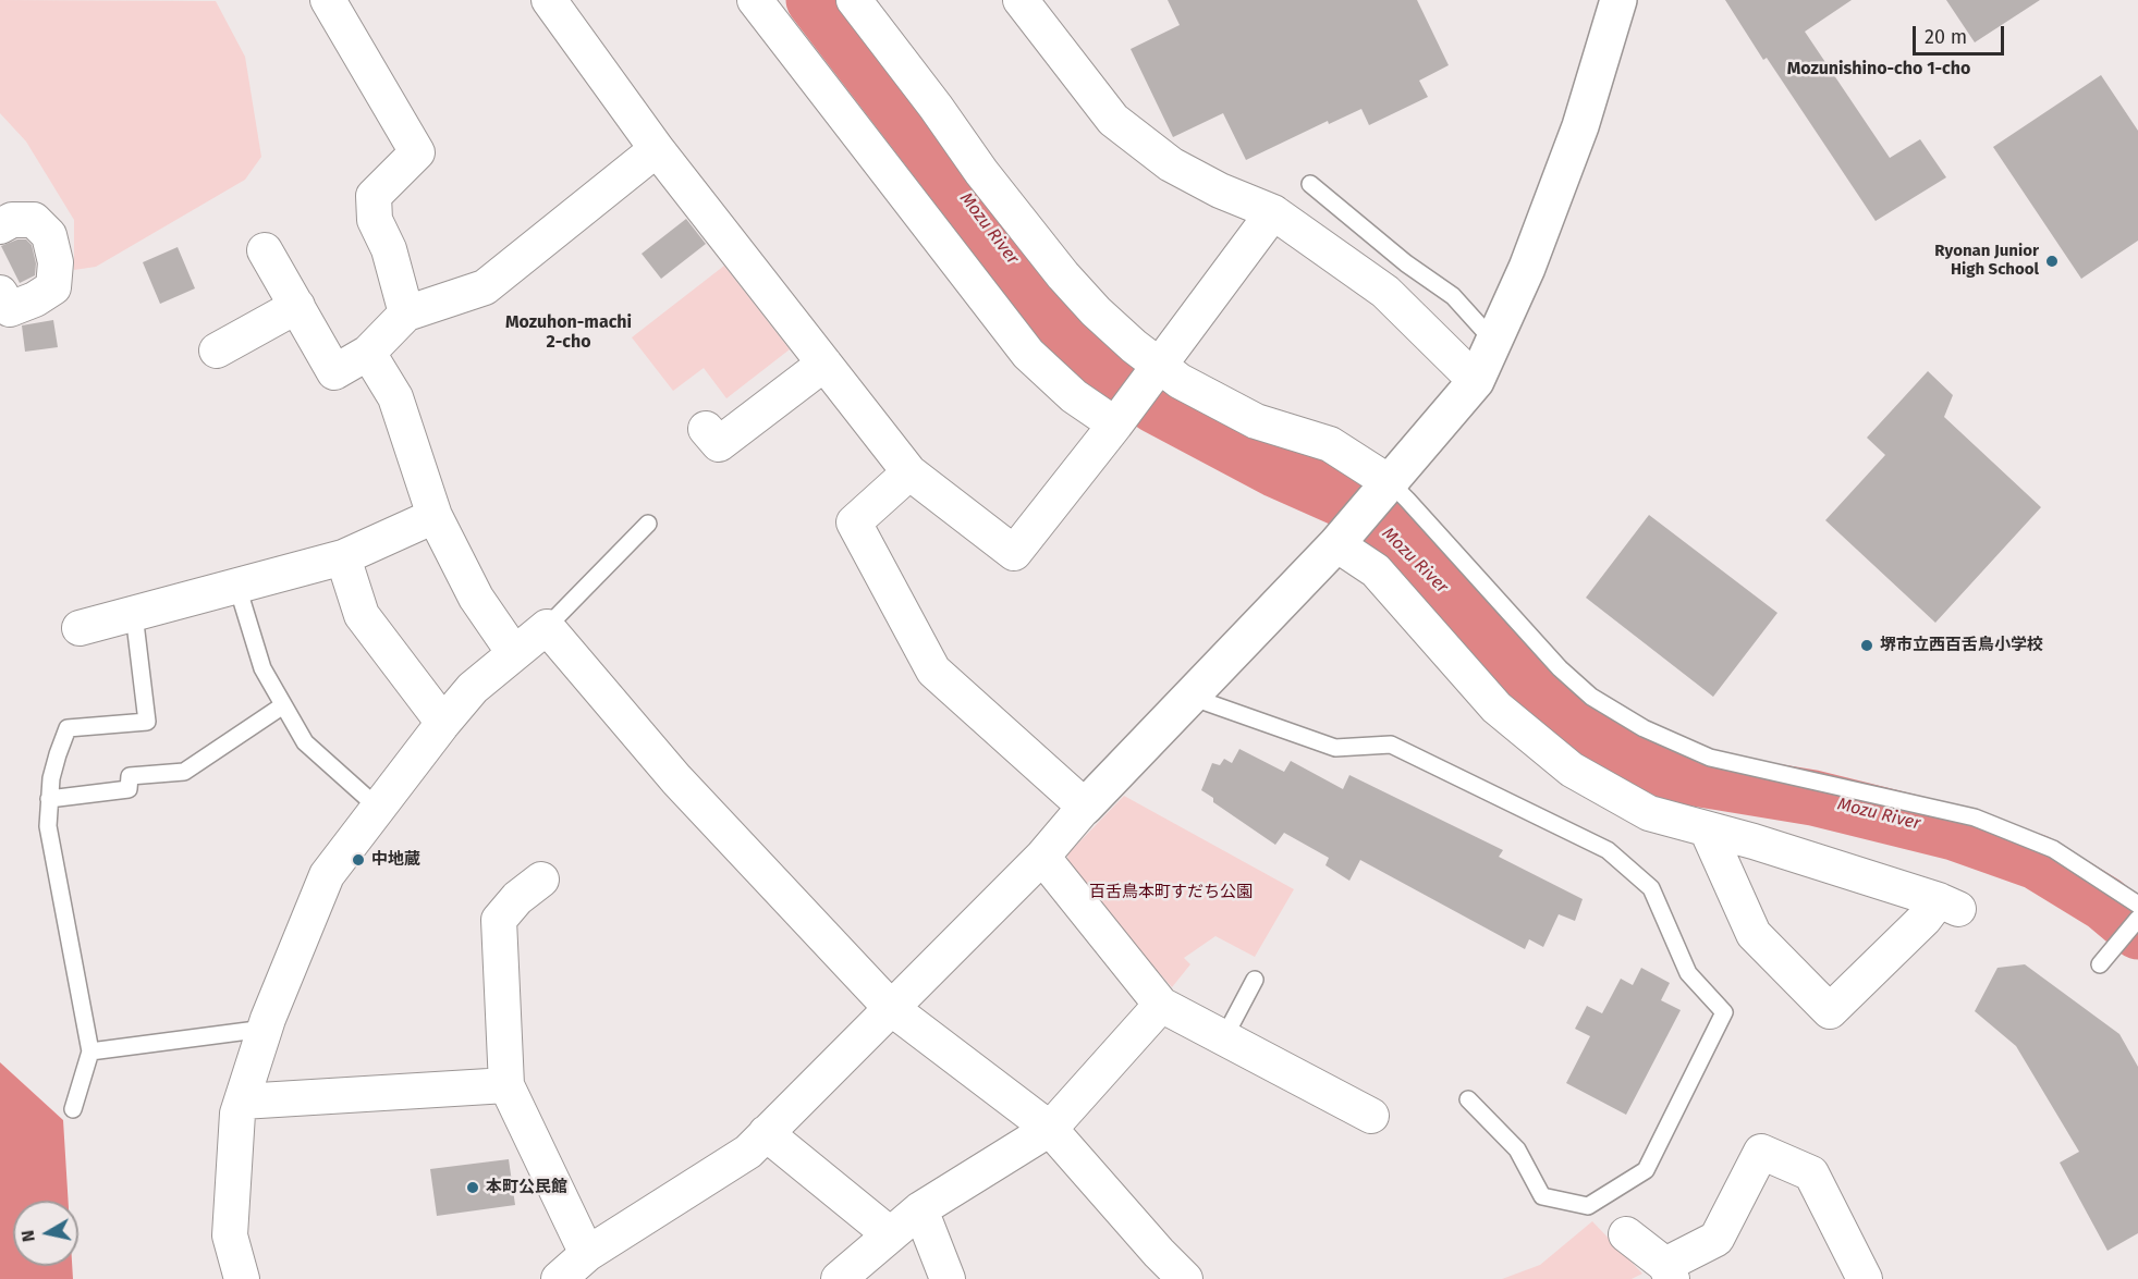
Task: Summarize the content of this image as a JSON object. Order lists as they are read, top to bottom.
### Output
{
  "districts": ["Mozunishino-cho 1-cho", "Mozuhon-machi 2-cho"],
  "water": ["Mozu River"],
  "parks": ["百舌鳥本町すだち公園"],
  "places": [
    "Ryonan Junior High School",
    "堺市立西百舌鳥小学校",
    "中地蔵",
    "本町公民館"
  ],
  "scale_bar": "20 m",
  "north": "left"
}
